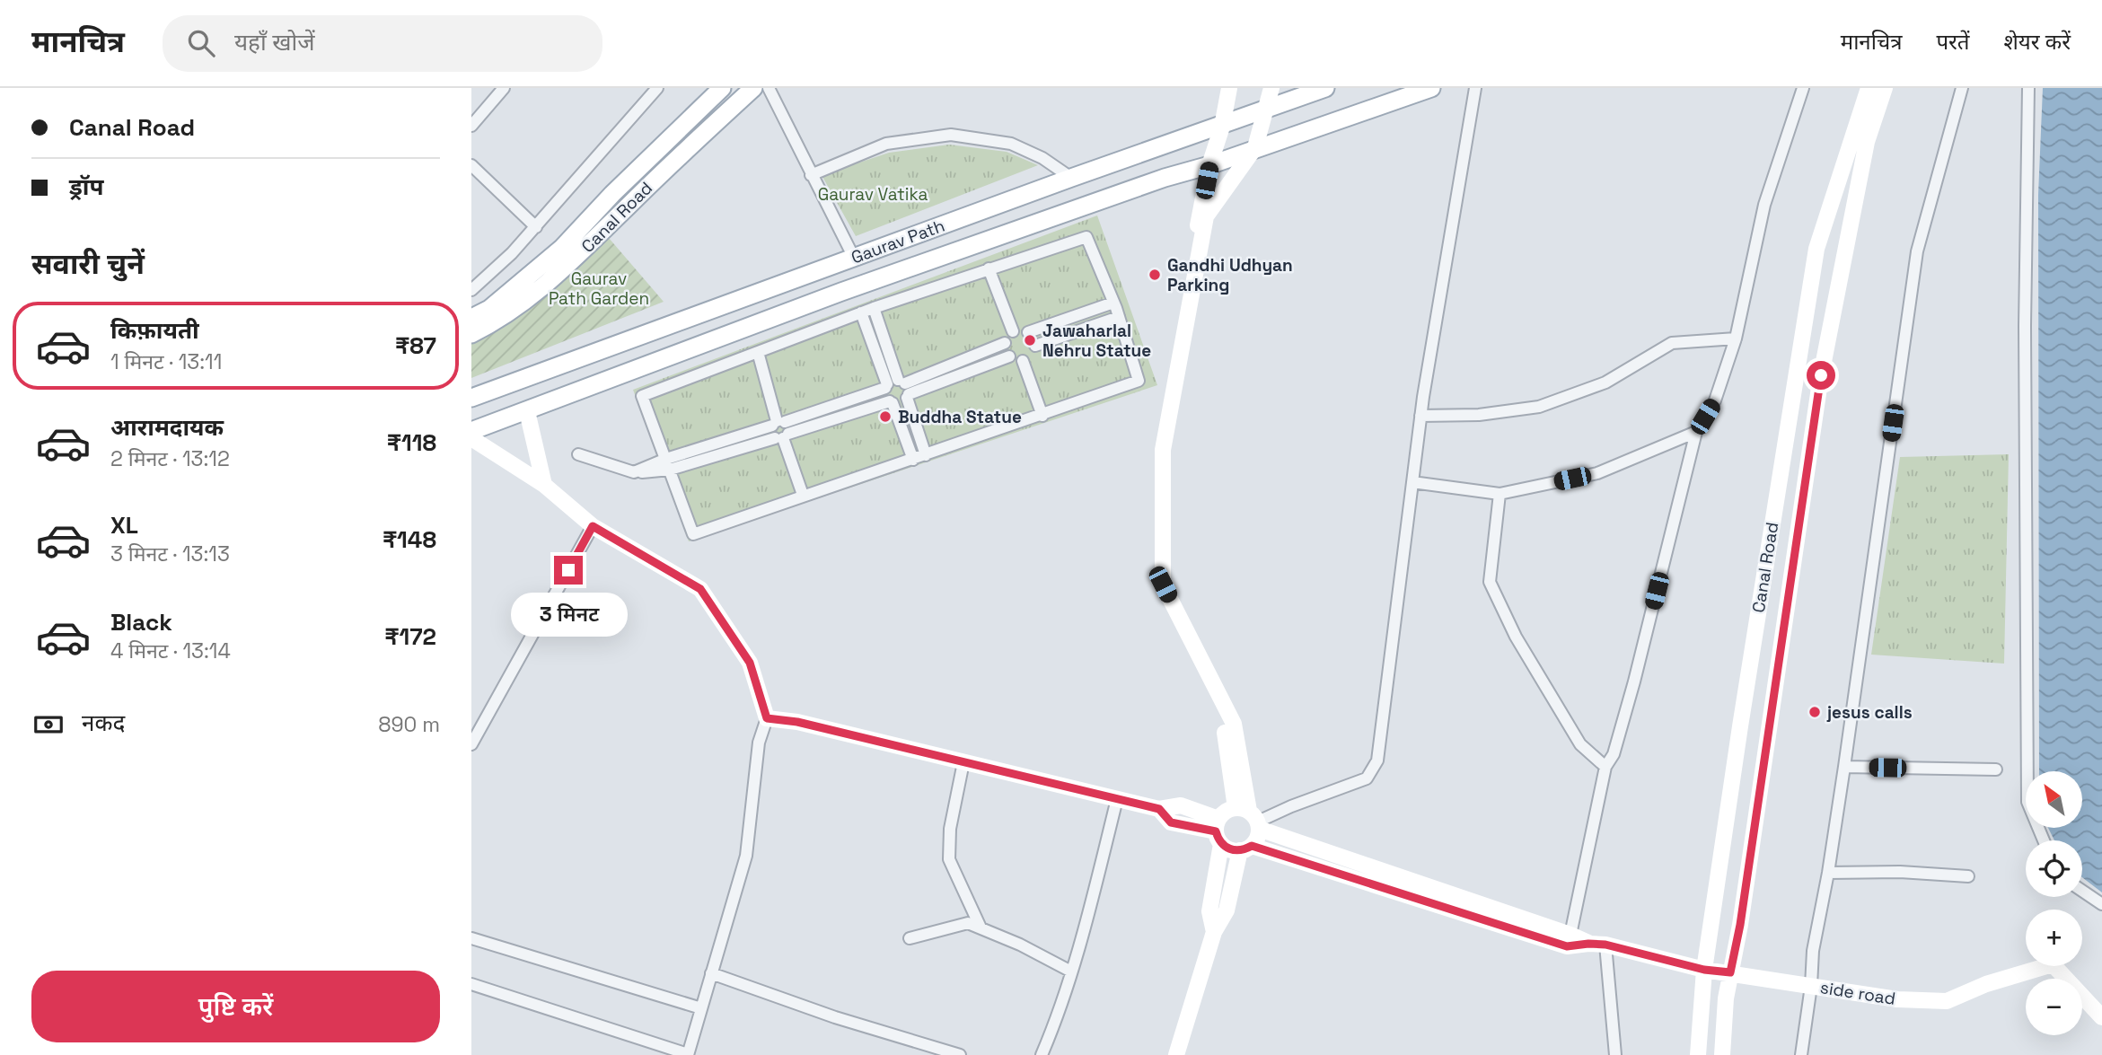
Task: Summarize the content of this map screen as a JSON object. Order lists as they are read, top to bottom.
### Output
{
  "streets": {
    "main road": ["Canal Road", "Gaurav Path"],
    "street": ["side road"]
  },
  "crossings": [
    ["Canal Road", "side road"]
  ],
  "parks": ["Gaurav Vatika", "Gaurav Path Garden"],
  "places": [
    "Gandhi Udhyan Parking",
    "Jawaharlal Nehru Statue",
    "Buddha Statue",
    "jesus calls"
  ],
  "north": "top left",
  "page": {
    "header": "मानचित्र",
    "search": "यहाँ खोजें",
    "nav": ["मानचित्र", "परतें", "शेयर करें"],
    "banner": ["Canal Road", "ड्रॉप"],
    "heading": "सवारी चुनें",
    "list": [
      {
        "name": "किफ़ायती",
        "note": "1 मिनट · 13:11",
        "value": "₹87"
      },
      {
        "name": "आरामदायक",
        "note": "2 मिनट · 13:12",
        "value": "₹118"
      },
      {
        "name": "XL",
        "note": "3 मिनट · 13:13",
        "value": "₹148"
      },
      {
        "name": "Black",
        "note": "4 मिनट · 13:14",
        "value": "₹172"
      }
    ],
    "bubble": "3 मिनट",
    "pay": ["नकद", "890 m"],
    "map_buttons": ["+", "−"],
    "buttons": "पुष्टि करें"
  }
}
